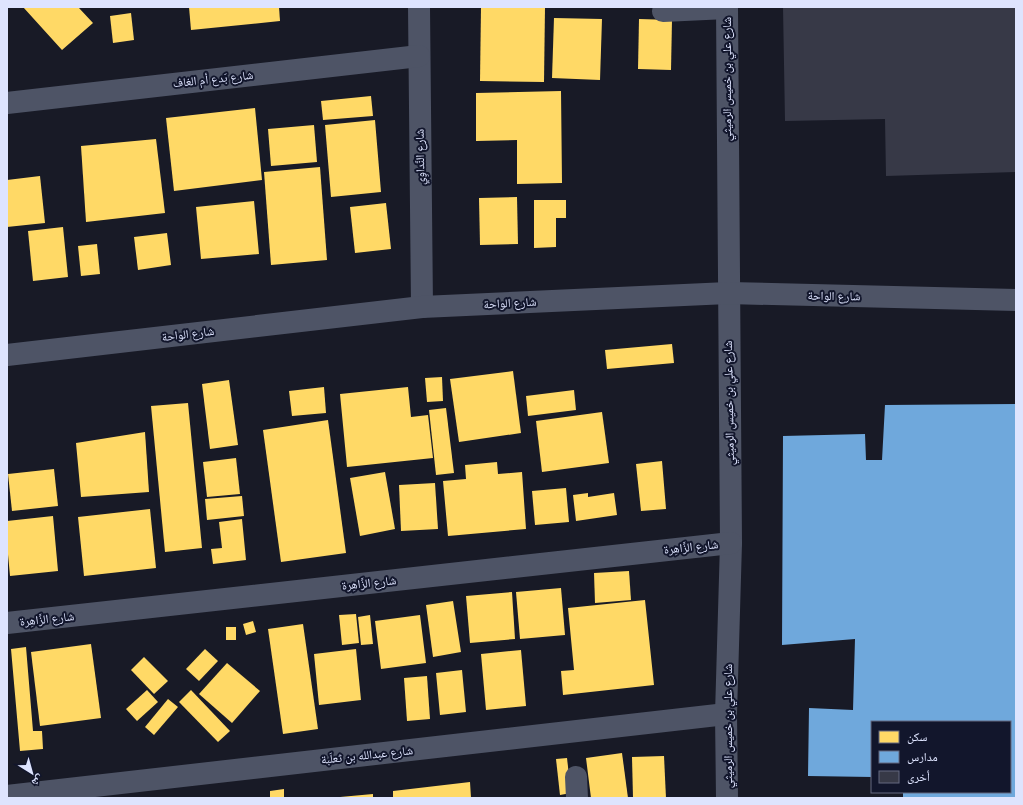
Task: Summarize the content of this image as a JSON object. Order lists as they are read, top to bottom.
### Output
{
  "streets": {
    "street": [
      "شارع بَدع أم الغاف",
      "شارع علي بن خميس الرميثي",
      "شارع النَّداوِي",
      "شارع الواحة",
      "شارع الزَّاهِرة",
      "شارع عبدالله بن ثعلَبة"
    ]
  },
  "crossings": [
    ["شارع بَدع أم الغاف", "شارع النَّداوِي"],
    ["شارع علي بن خميس الرميثي", "شارع الواحة"],
    ["شارع علي بن خميس الرميثي", "شارع الزَّاهِرة"],
    ["شارع علي بن خميس الرميثي", "شارع عبدالله بن ثعلَبة"],
    ["شارع النَّداوِي", "شارع الواحة"]
  ],
  "legend": ["سكن", "مدارس", "أخرى"],
  "north": "bottom right"
}
